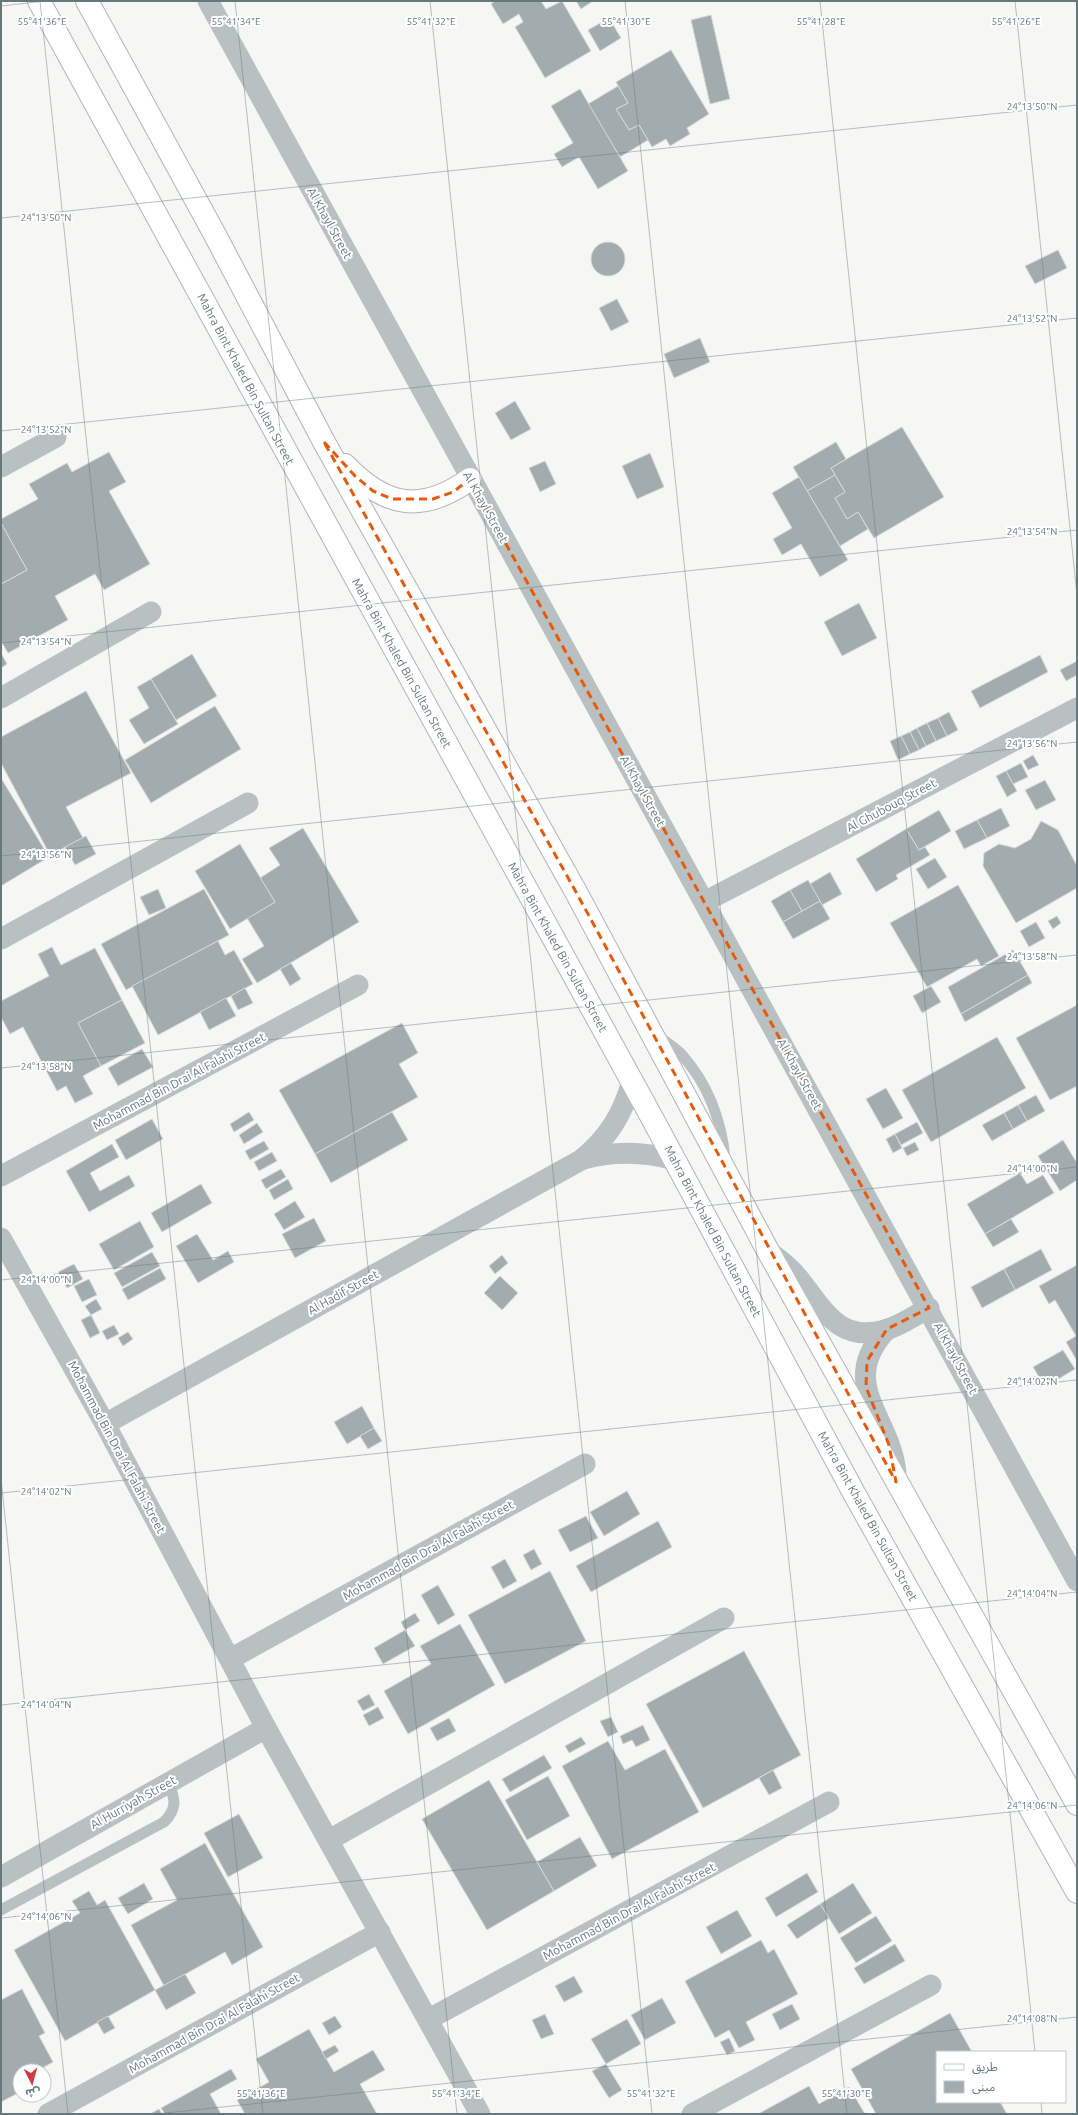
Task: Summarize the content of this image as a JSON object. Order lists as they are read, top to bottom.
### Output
{
  "streets": {
    "street": [
      "Al Khayl Street",
      "Mahra Bint Khaled Bin Sultan Street",
      "Al Ghubouq Street",
      "Mohammad Bin Drai Al Falahi Street",
      "Al Hadif Street",
      "Al Hurriyah Street"
    ]
  },
  "crossings": [
    ["Al Khayl Street", "Al Ghubouq Street"],
    ["Mahra Bint Khaled Bin Sultan Street", "Al Hadif Street"],
    ["Mohammad Bin Drai Al Falahi Street", "Al Hadif Street"],
    ["Mohammad Bin Drai Al Falahi Street", "Al Hurriyah Street"]
  ],
  "legend": ["طريق", "مبنى"],
  "north": "bottom",
  "coordinates": [
    "55°41'36\"E",
    "55°41'34\"E",
    "55°41'32\"E",
    "55°41'30\"E",
    "55°41'28\"E",
    "55°41'26\"E",
    "24°13'50\"N",
    "24°13'52\"N",
    "24°13'54\"N",
    "24°13'56\"N",
    "24°13'58\"N",
    "24°14'00\"N",
    "24°14'02\"N",
    "24°14'04\"N",
    "24°14'06\"N",
    "24°14'08\"N"
  ]
}
